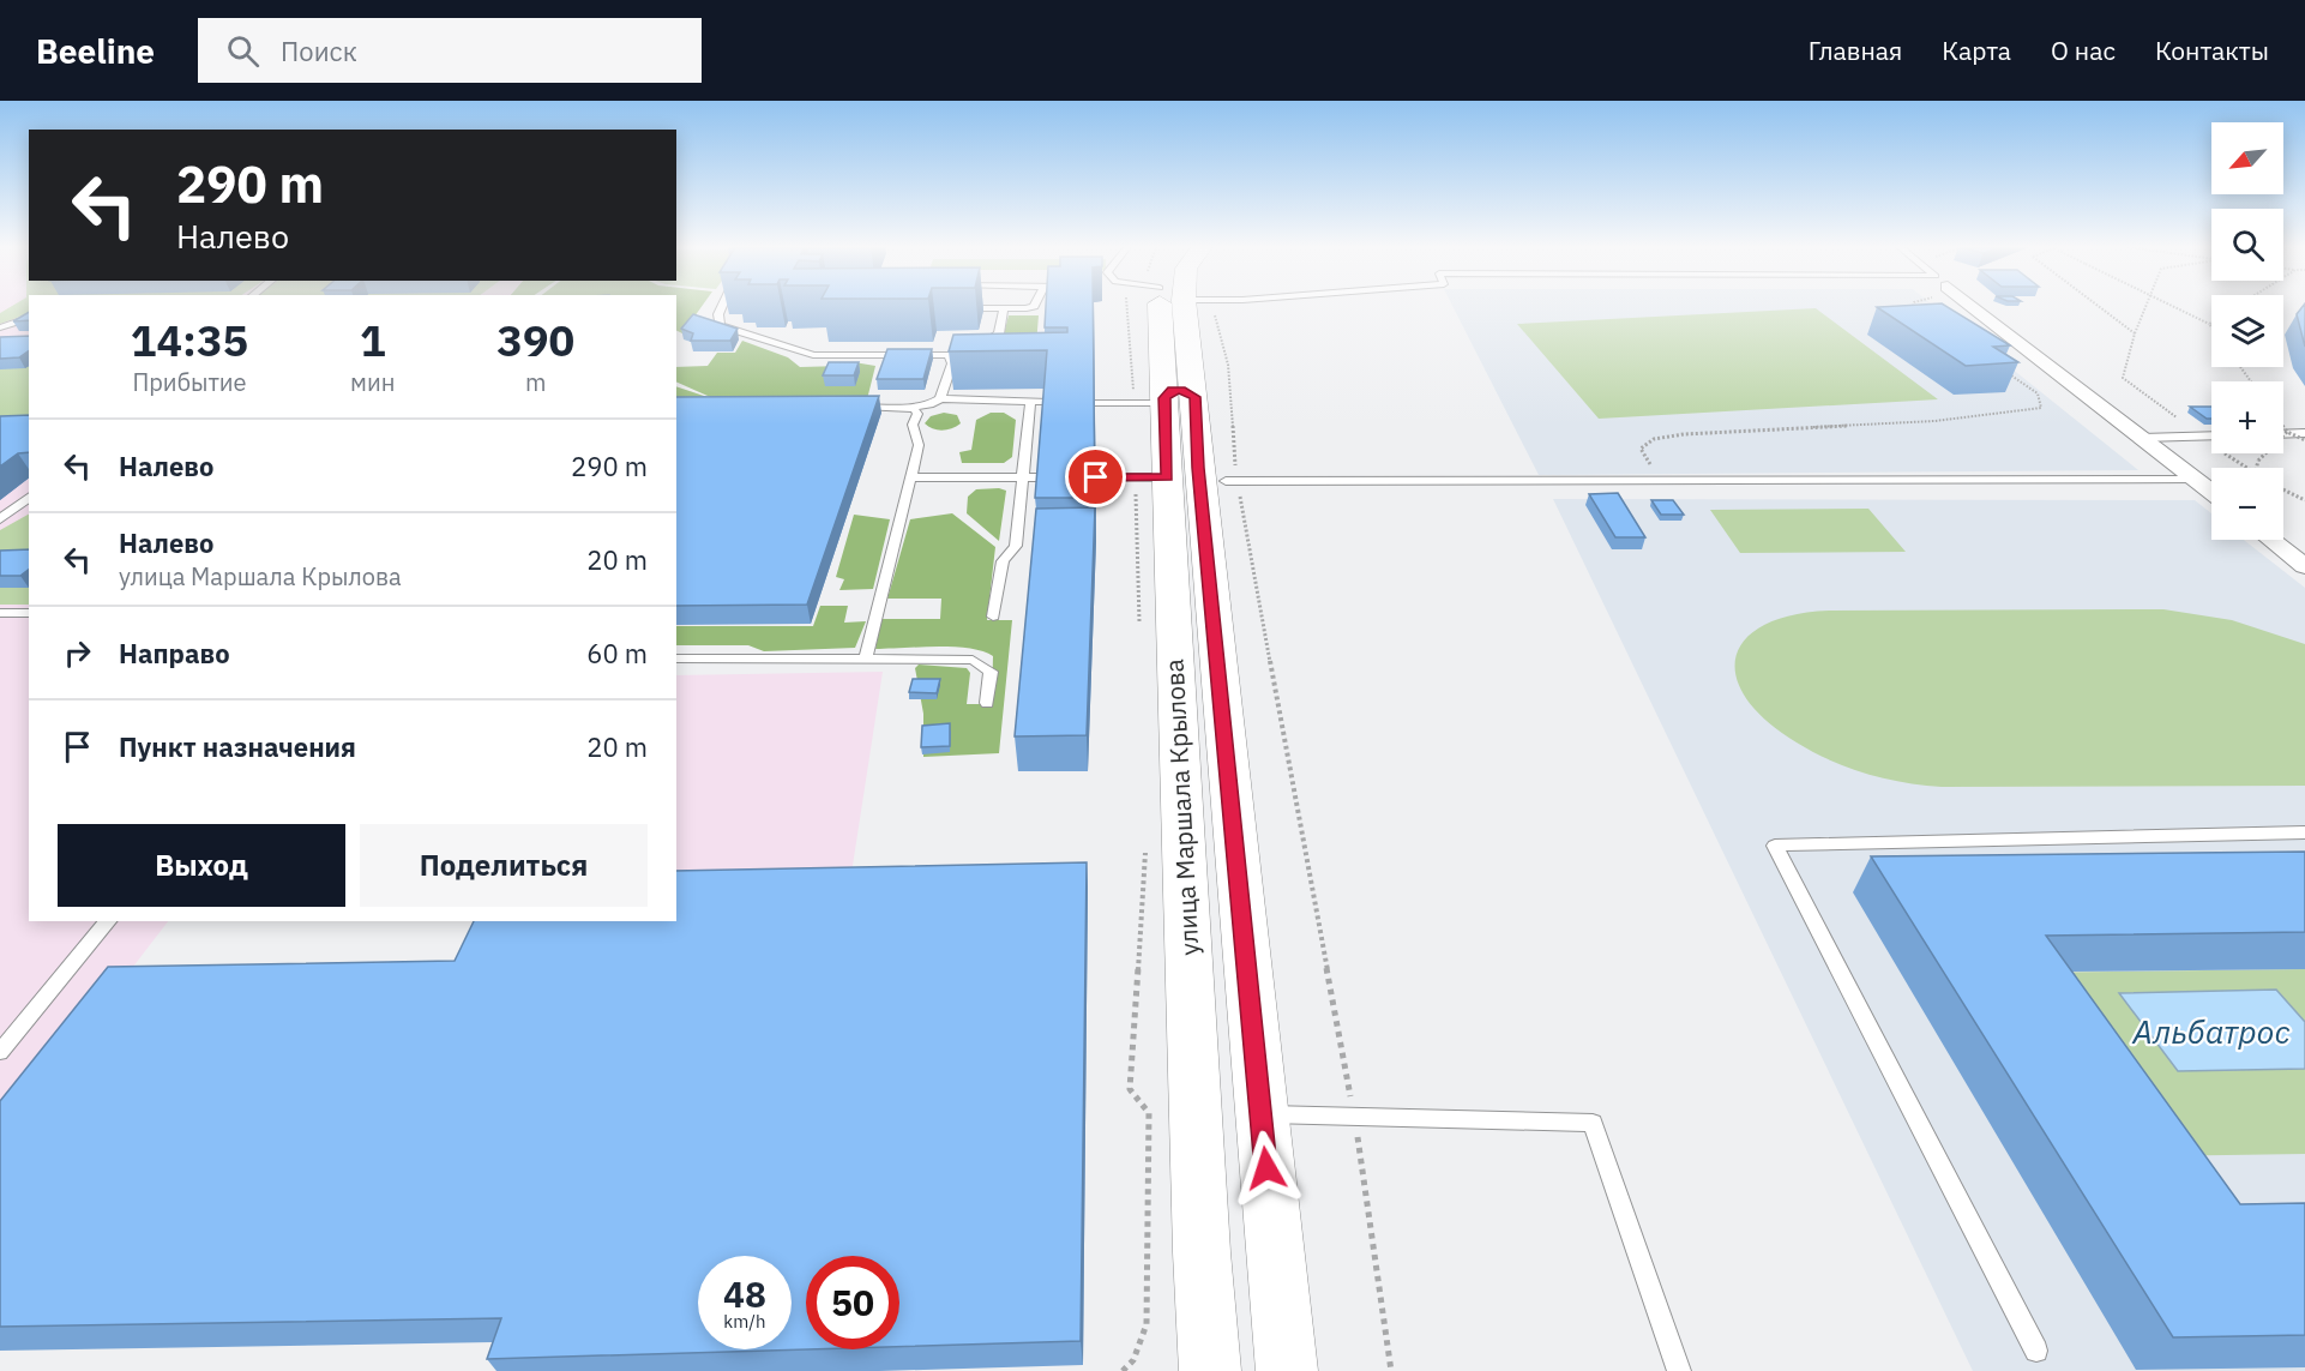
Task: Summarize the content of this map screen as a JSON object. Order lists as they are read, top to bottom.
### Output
{
  "streets": {
    "main road": ["улица Маршала Крылова"]
  },
  "water": ["Альбатрос"],
  "north": "bottom left",
  "page": {
    "header": "Beeline",
    "search": "Поиск",
    "nav": [
      "Главная",
      "Карта",
      "О нас",
      "Контакты"
    ],
    "map_buttons": ["+", "−"],
    "turn": ["290 m", "Налево"],
    "eta": [
      "14:35",
      "Прибытие",
      "1",
      "мин",
      "390",
      "m"
    ],
    "list": [
      {
        "name": "Налево",
        "value": "290 m"
      },
      {
        "name": "Налево",
        "note": "улица Маршала Крылова",
        "value": "20 m"
      },
      {
        "name": "Направо",
        "value": "60 m"
      },
      {
        "name": "Пункт назначения",
        "value": "20 m"
      }
    ],
    "buttons": ["Выход", "Поделиться"],
    "speed": "48 km/h",
    "limit": "50"
  }
}
